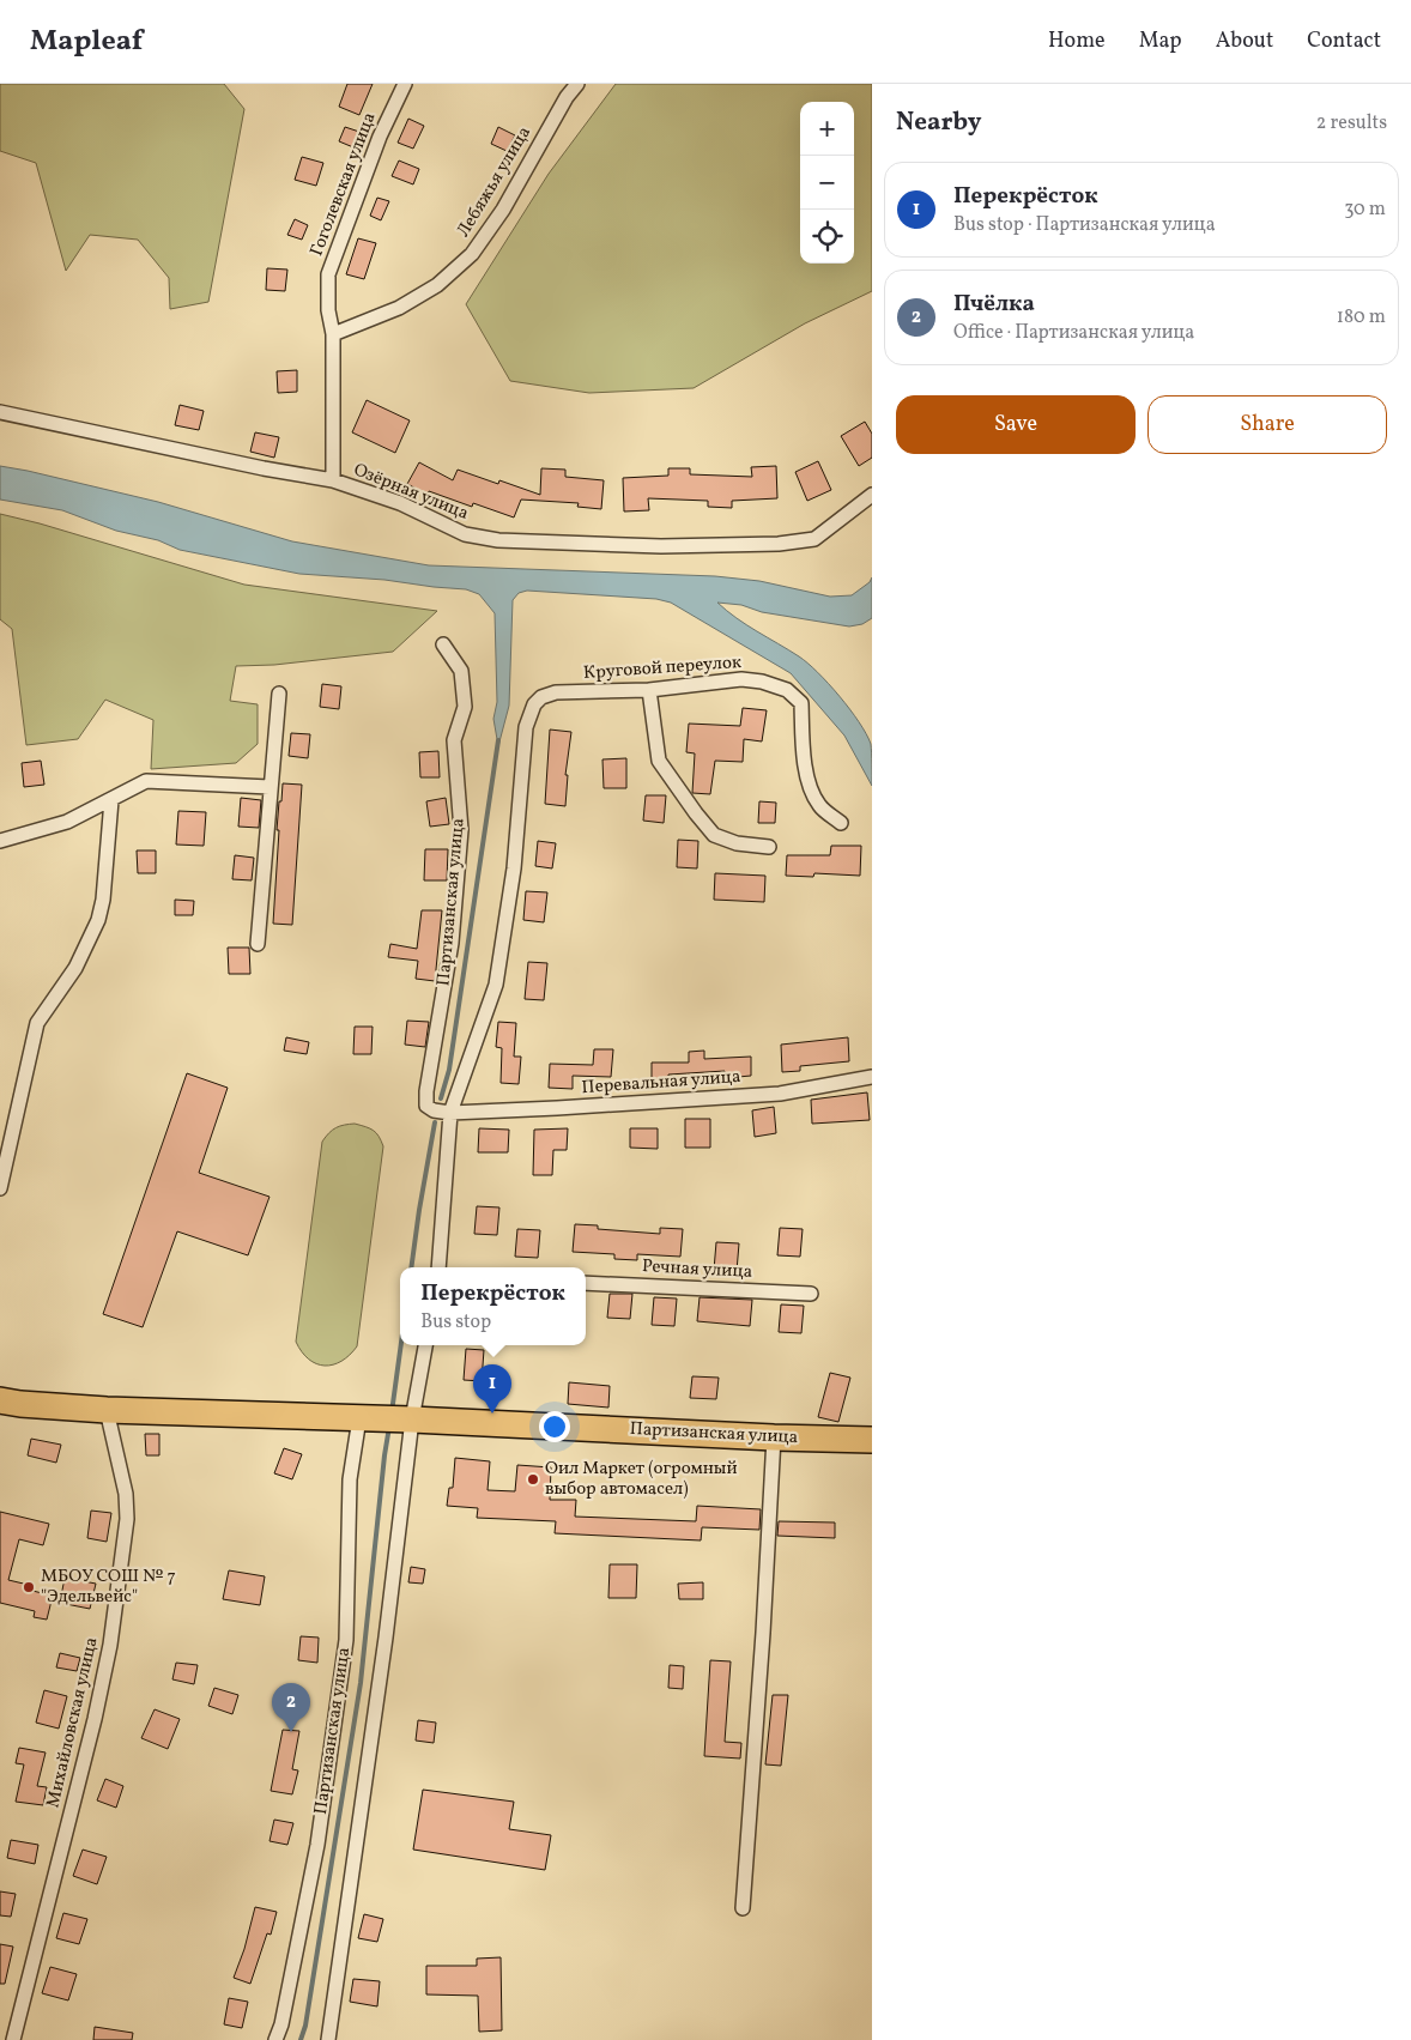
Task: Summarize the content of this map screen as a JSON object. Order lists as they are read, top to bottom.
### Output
{
  "streets": {
    "highway": ["Партизанская улица"],
    "street": [
      "Лебяжья улица",
      "Гоголевская улица",
      "Озёрная улица",
      "Круговой переулок",
      "Перевальная улица",
      "Речная улица",
      "Михайловская улица"
    ]
  },
  "crossings": [
    ["Лебяжья улица", "Гоголевская улица"],
    ["Гоголевская улица", "Озёрная улица"],
    ["Круговой переулок", "Партизанская улица"],
    ["Круговой переулок", "Перевальная улица"],
    ["Партизанская улица", "Перевальная улица"],
    ["Партизанская улица", "Михайловская улица"]
  ],
  "places": ["Оил Маркет (огромный выбор автомасел)", "МБОУ СОШ № 7 \"Эдельвейс\""],
  "page": {
    "header": "Mapleaf",
    "nav": [
      "Home",
      "Map",
      "About",
      "Contact"
    ],
    "heading": ["Nearby", "2 results"],
    "map_buttons": ["+", "−"],
    "list": [
      {
        "mark": "1",
        "name": "Перекрёсток",
        "note": "Bus stop · Партизанская улица",
        "value": "30 m"
      },
      {
        "mark": "2",
        "name": "Пчёлка",
        "note": "Office · Партизанская улица",
        "value": "180 m"
      }
    ],
    "buttons": ["Save", "Share"],
    "popup": ["Перекрёсток", "Bus stop"],
    "pins": ["1", "2"]
  }
}
